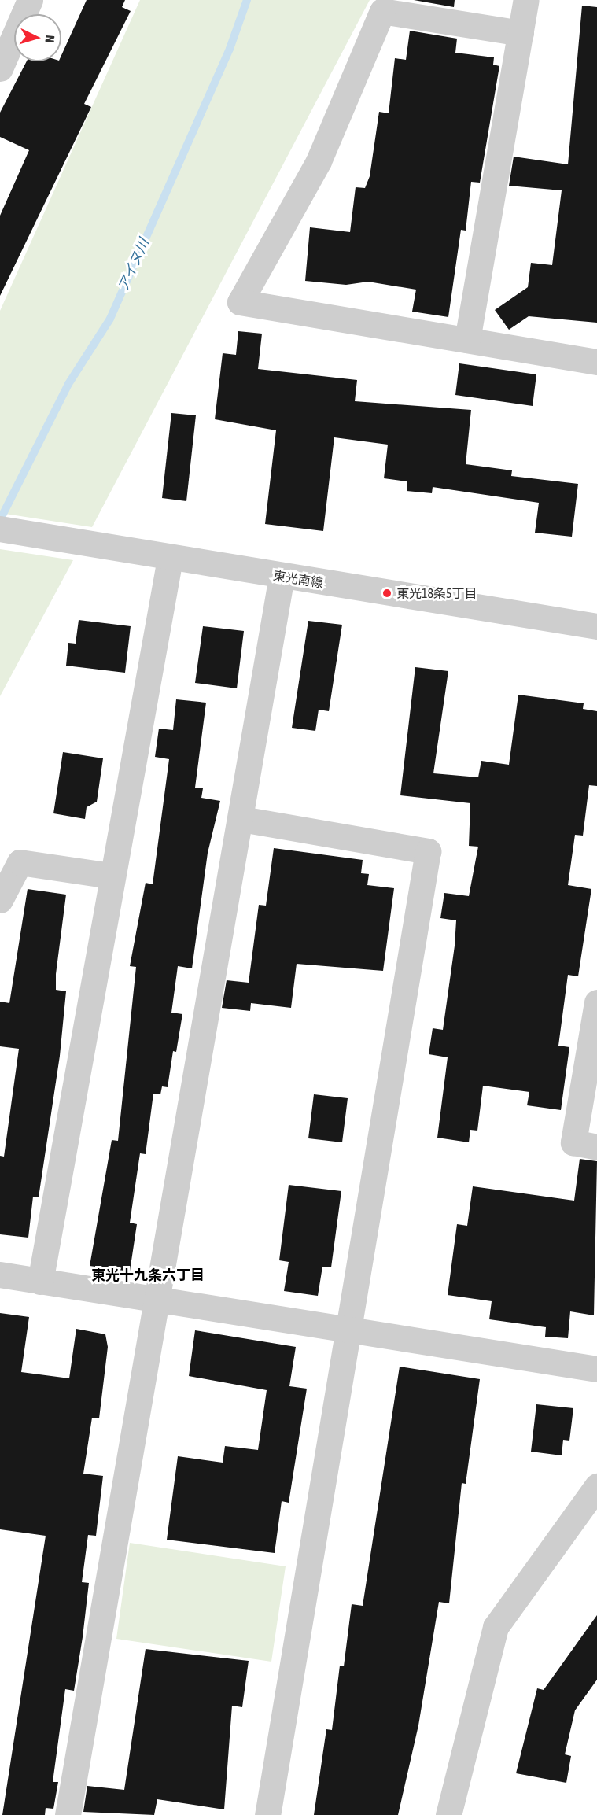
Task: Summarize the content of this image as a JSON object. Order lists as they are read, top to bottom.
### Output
{
  "streets": {
    "street": ["東光南線"]
  },
  "districts": ["東光十九条六丁目"],
  "water": ["アイヌ川"],
  "places": ["東光18条5丁目"],
  "north": "right"
}
